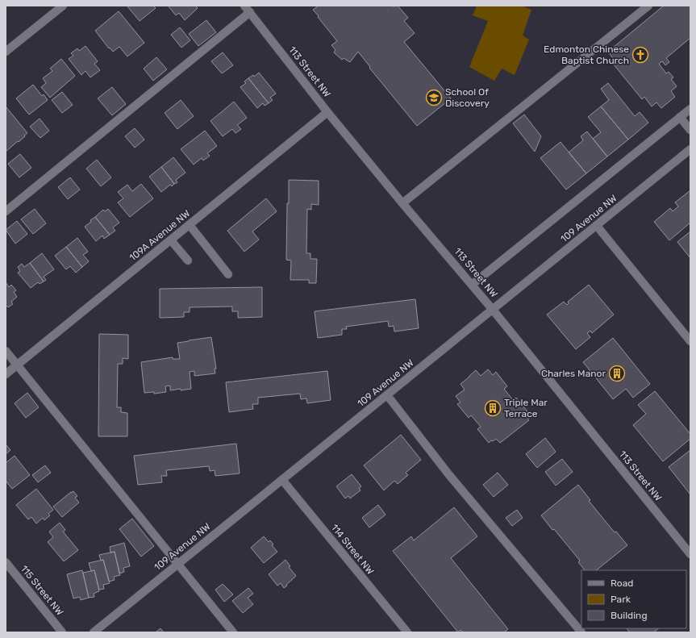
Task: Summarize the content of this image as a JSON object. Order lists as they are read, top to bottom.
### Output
{
  "streets": {
    "street": [
      "113 Street NW",
      "109 Avenue NW",
      "109A Avenue NW",
      "114 Street NW",
      "115 Street NW"
    ]
  },
  "crossings": [
    ["113 Street NW", "109 Avenue NW"],
    ["113 Street NW", "109A Avenue NW"],
    ["109 Avenue NW", "114 Street NW"]
  ],
  "places": {
    "church": ["Edmonton Chinese Baptist Church"],
    "school or university": ["School Of Discovery"],
    "building": ["Charles Manor", "Triple Mar Terrace"]
  },
  "legend": ["Road", "Park", "Building"]
}
